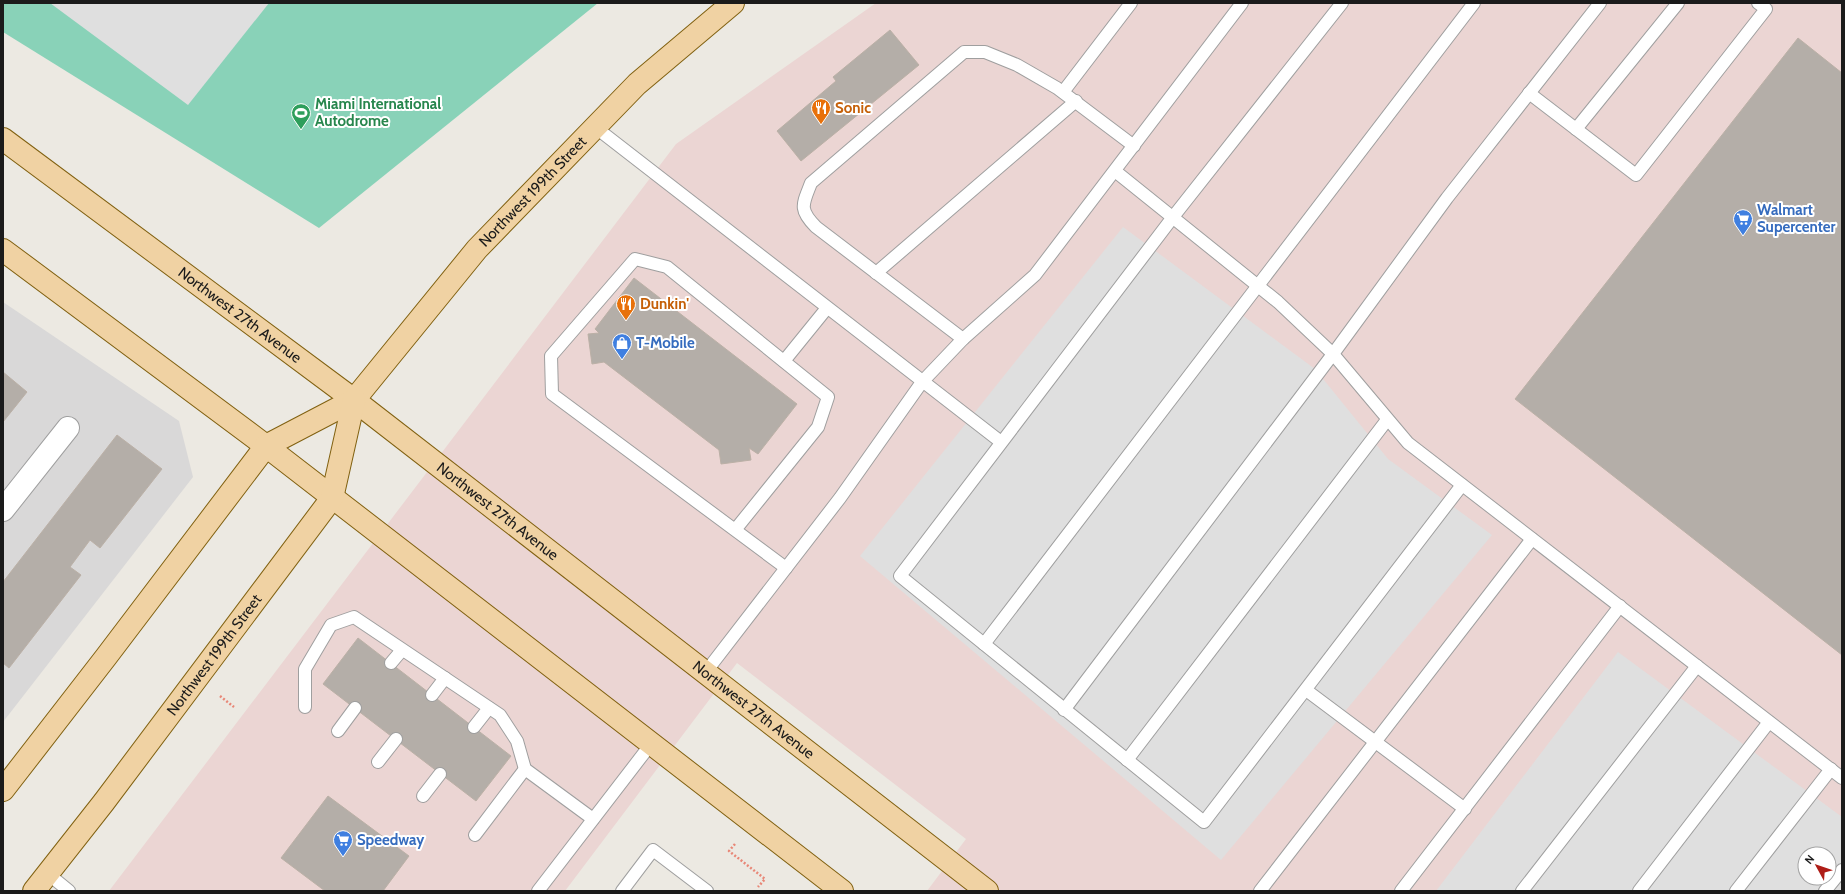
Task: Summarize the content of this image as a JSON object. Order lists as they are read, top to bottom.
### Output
{
  "streets": {
    "main road": ["Northwest 199th Street", "Northwest 27th Avenue"]
  },
  "crossings": [
    ["Northwest 199th Street", "Northwest 27th Avenue"]
  ],
  "places": {
    "restaurant": ["Sonic", "Dunkin'"],
    "sports": ["Miami International Autodrome"],
    "supermarket": ["Walmart Supercenter", "Speedway"],
    "shop": ["T-Mobile"]
  },
  "north": "top left"
}
